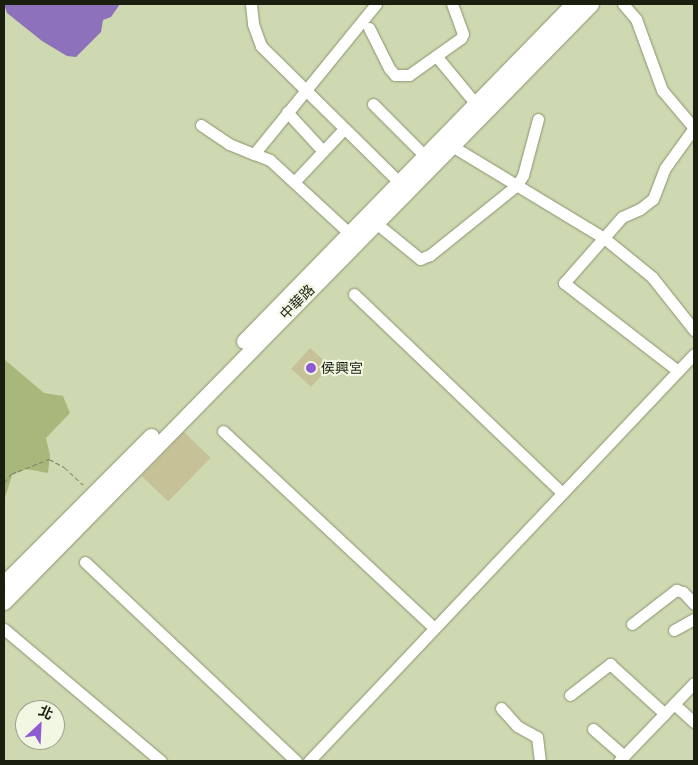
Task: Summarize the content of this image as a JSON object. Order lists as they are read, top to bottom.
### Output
{
  "streets": {
    "main road": ["中華路"]
  },
  "places": ["侯興宮"],
  "north": "top right"
}
